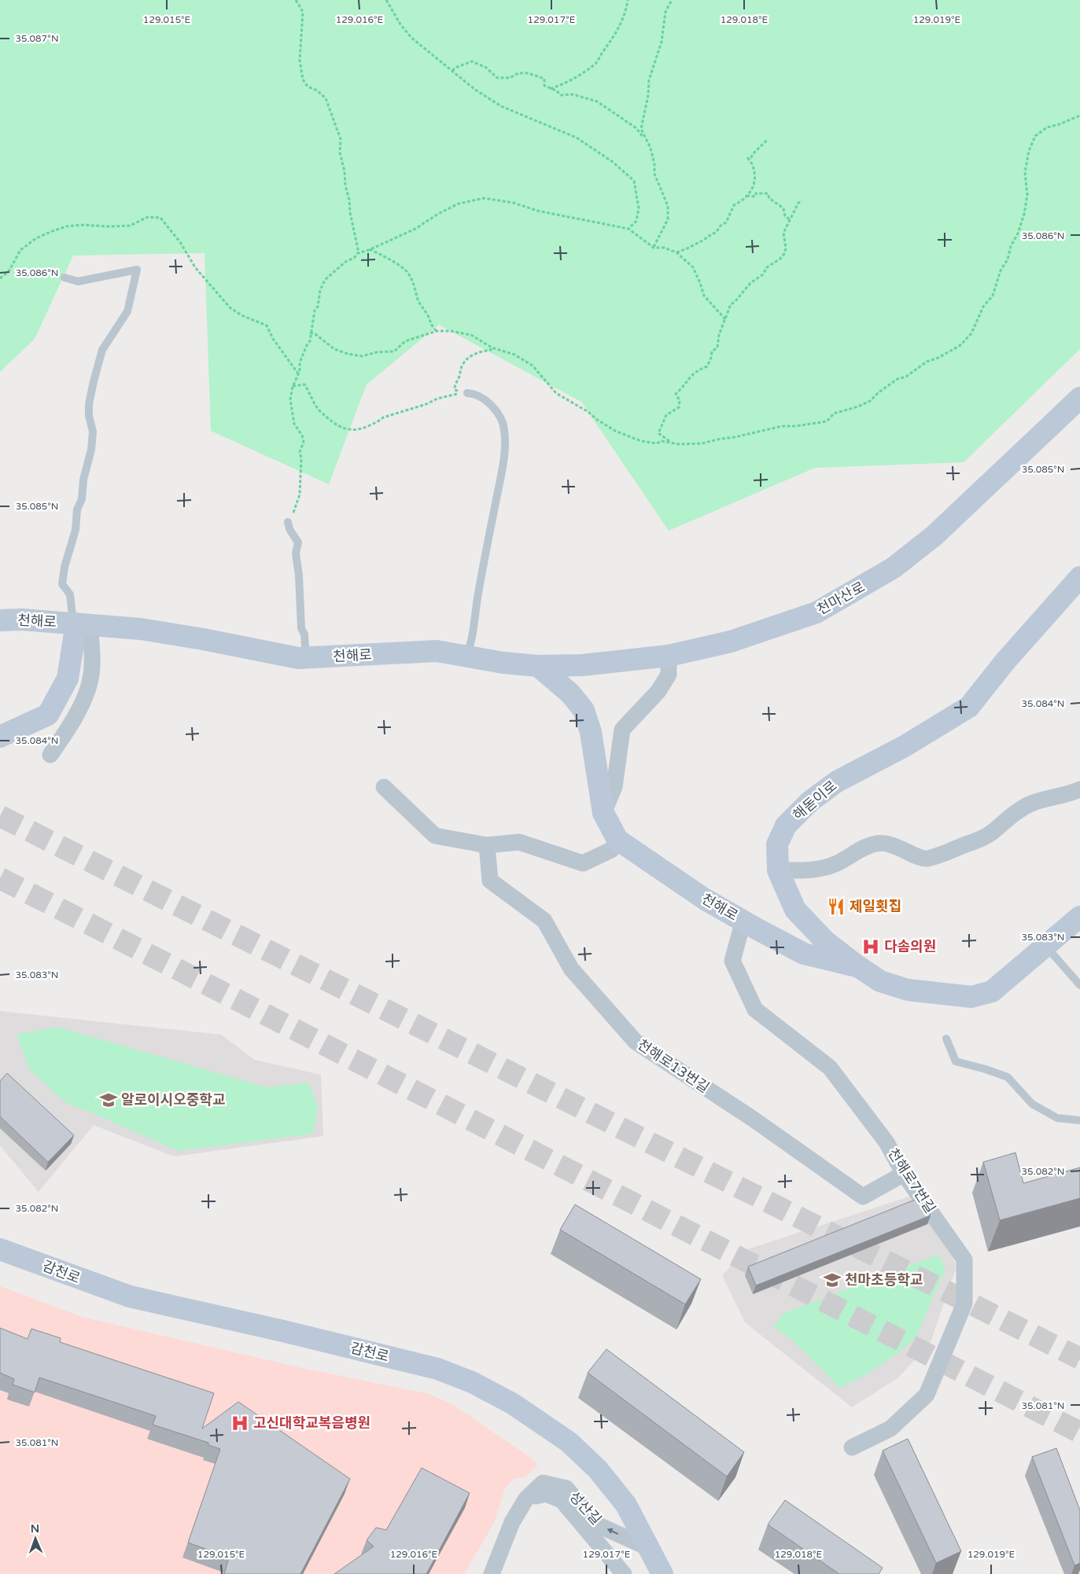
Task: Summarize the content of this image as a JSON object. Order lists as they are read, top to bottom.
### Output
{
  "streets": {
    "street": [
      "천마산로",
      "천해로",
      "해돋이로",
      "천해로13번길",
      "천해로7번길",
      "감천로",
      "성산길"
    ]
  },
  "crossings": [
    ["천마산로", "천해로"],
    ["천해로", "해돋이로"],
    ["천해로", "천해로7번길"],
    ["천해로13번길", "천해로7번길"],
    ["감천로", "성산길"]
  ],
  "one_way": ["성산길"],
  "places": {
    "restaurant": ["제일횟집"],
    "hospital": ["다솜의원", "고신대학교복음병원"],
    "school or university": ["알로이시오중학교", "천마초등학교"]
  },
  "north": "top",
  "coordinates": [
    "129.015°E",
    "129.016°E",
    "129.017°E",
    "129.018°E",
    "129.019°E",
    "35.087°N",
    "35.086°N",
    "35.085°N",
    "35.084°N",
    "35.083°N",
    "35.082°N",
    "35.081°N"
  ]
}
